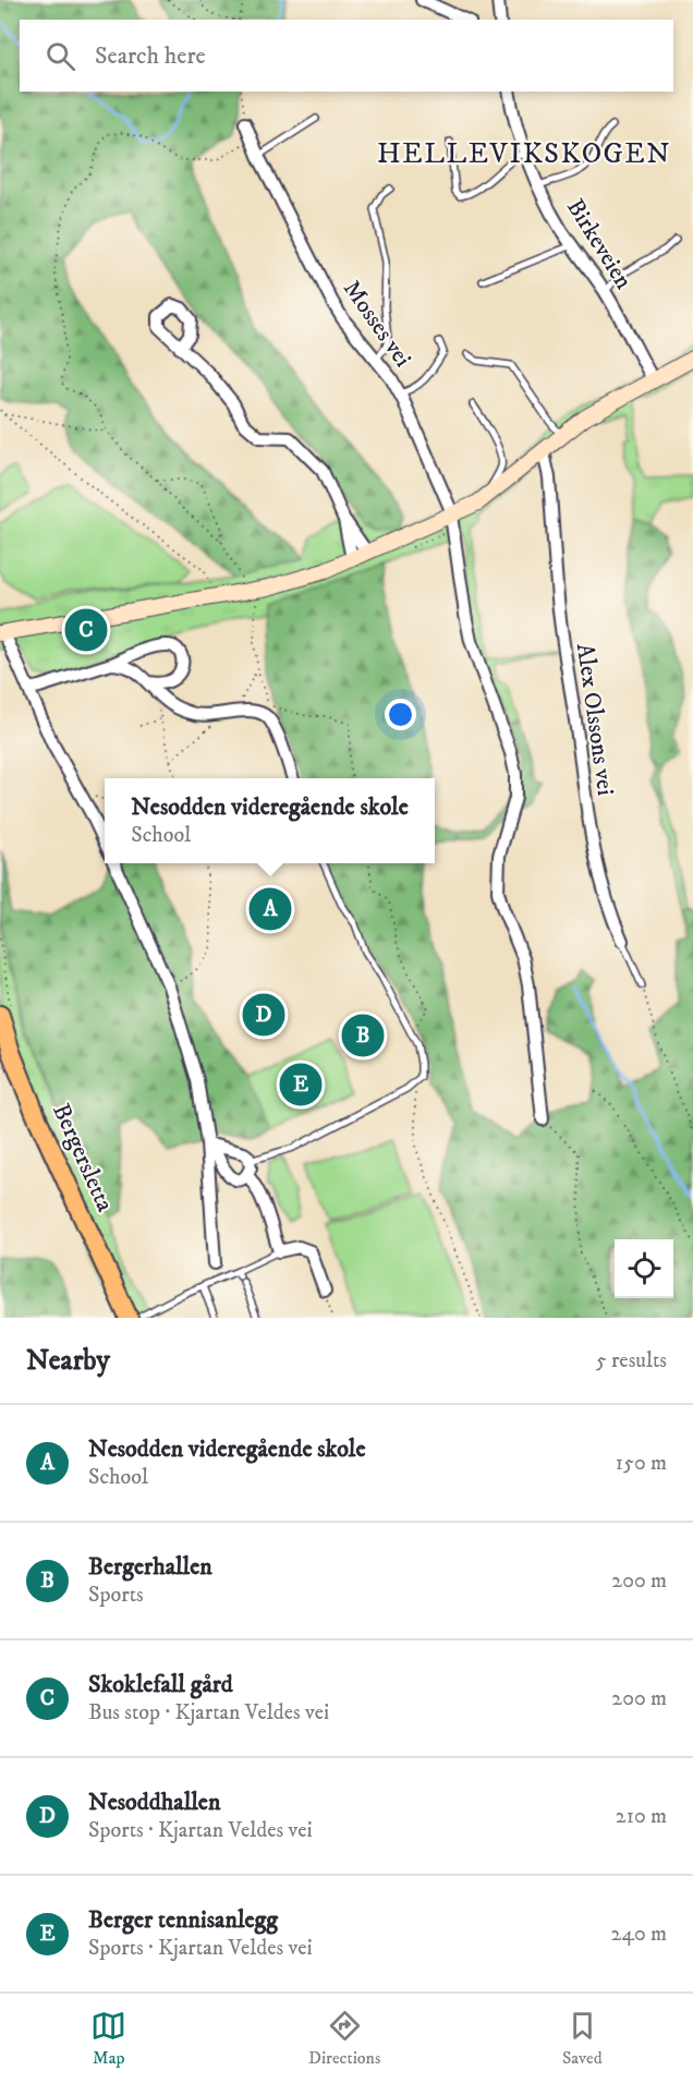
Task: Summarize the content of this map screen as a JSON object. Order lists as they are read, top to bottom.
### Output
{
  "streets": {
    "main road": ["Bergersletta"],
    "street": ["Birkeveien", "Mosses vei", "Alex Olssons vei"]
  },
  "districts": ["HELLEVIKSKOGEN"],
  "page": {
    "search": "Search here",
    "pins": [
      "C",
      "A",
      "D",
      "B",
      "E"
    ],
    "popup": ["Nesodden videregående skole", "School"],
    "heading": ["Nearby", "5 results"],
    "list": [
      {
        "mark": "A",
        "name": "Nesodden videregående skole",
        "note": "School",
        "value": "150 m"
      },
      {
        "mark": "B",
        "name": "Bergerhallen",
        "note": "Sports",
        "value": "200 m"
      },
      {
        "mark": "C",
        "name": "Skoklefall gård",
        "note": "Bus stop · Kjartan Veldes vei",
        "value": "200 m"
      },
      {
        "mark": "D",
        "name": "Nesoddhallen",
        "note": "Sports · Kjartan Veldes vei",
        "value": "210 m"
      },
      {
        "mark": "E",
        "name": "Berger tennisanlegg",
        "note": "Sports · Kjartan Veldes vei",
        "value": "240 m"
      }
    ],
    "nav": ["Map", "Directions", "Saved"]
  }
}
